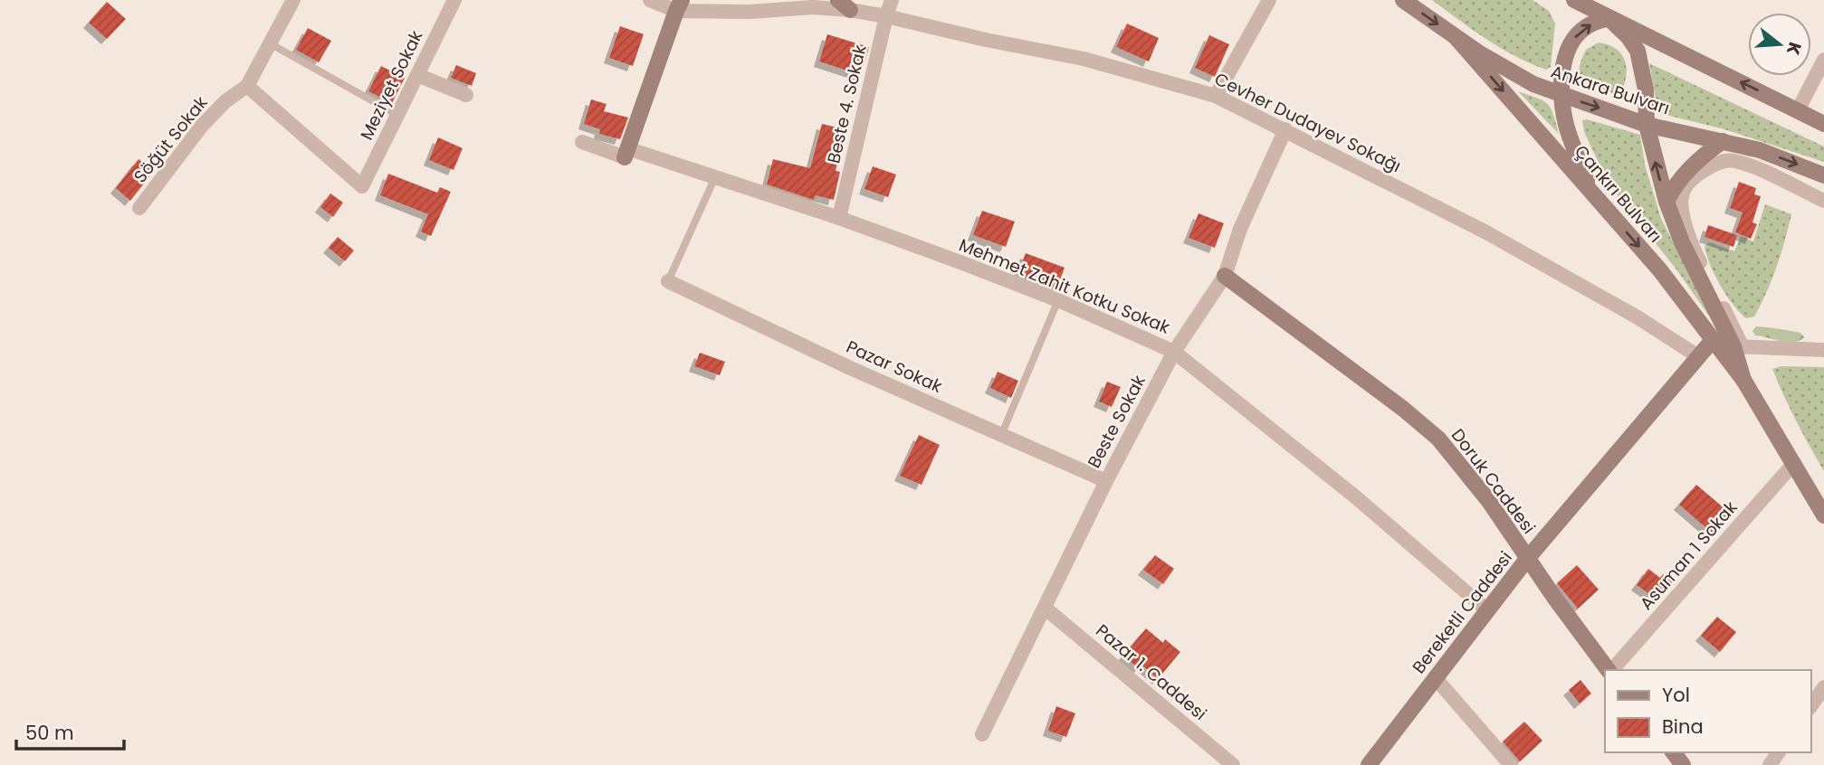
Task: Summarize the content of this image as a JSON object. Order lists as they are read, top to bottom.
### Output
{
  "streets": {
    "main road": [
      "Ankara Bulvarı",
      "Çankırı Bulvarı",
      "Doruk Caddesi",
      "Bereketli Caddesi"
    ],
    "street": [
      "Meziyet Sokak",
      "Beste 4. Sokak",
      "Cevher Dudayev Sokağı",
      "Söğüt Sokak",
      "Mehmet Zahit Kotku Sokak",
      "Pazar Sokak",
      "Beste Sokak",
      "Asuman 1 Sokak",
      "Pazar 1. Caddesi"
    ]
  },
  "crossings": [
    ["Meziyet Sokak", "Söğüt Sokak"],
    ["Ankara Bulvarı", "Çankırı Bulvarı"],
    ["Beste 4. Sokak", "Cevher Dudayev Sokağı"],
    ["Beste 4. Sokak", "Mehmet Zahit Kotku Sokak"],
    ["Cevher Dudayev Sokağı", "Beste Sokak"],
    ["Cevher Dudayev Sokağı", "Bereketli Caddesi"],
    ["Çankırı Bulvarı", "Asuman 1 Sokak"],
    ["Çankırı Bulvarı", "Bereketli Caddesi"],
    ["Mehmet Zahit Kotku Sokak", "Beste Sokak"],
    ["Mehmet Zahit Kotku Sokak", "Bereketli Caddesi"],
    ["Pazar Sokak", "Beste Sokak"],
    ["Beste Sokak", "Doruk Caddesi"],
    ["Beste Sokak", "Pazar 1. Caddesi"],
    ["Doruk Caddesi", "Bereketli Caddesi"]
  ],
  "legend": ["Yol", "Bina"],
  "scale_bar": "50 m",
  "north": "right"
}
